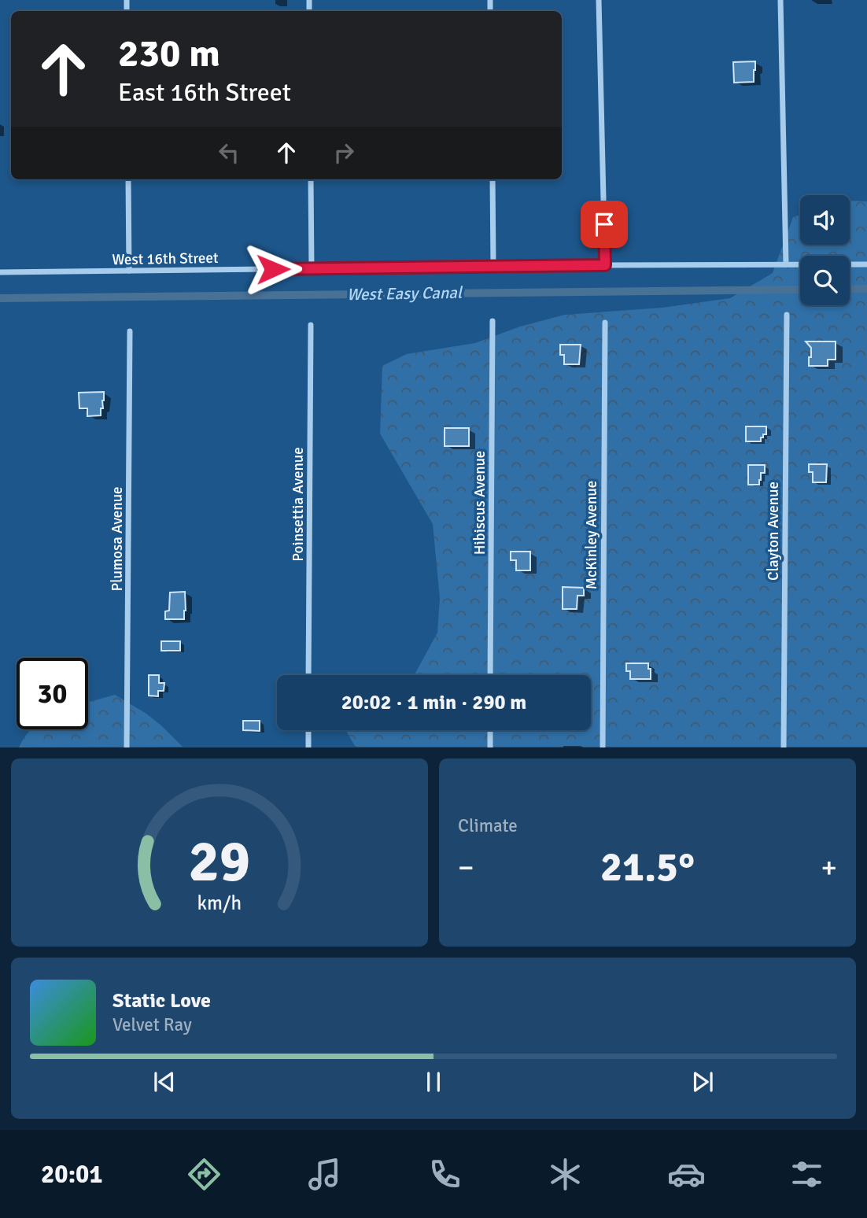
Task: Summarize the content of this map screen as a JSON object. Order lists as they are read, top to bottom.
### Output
{
  "streets": {
    "street": [
      "West 16th Street",
      "Hibiscus Avenue",
      "Poinsettia Avenue",
      "Clayton Avenue",
      "McKinley Avenue",
      "Plumosa Avenue"
    ]
  },
  "water": ["West Easy Canal"],
  "page": {
    "turn": ["230 m", "East 16th Street"],
    "limit": "30",
    "trip": "20:02 · 1 min · 290 m",
    "tile": "Climate",
    "heat": ["−", "21.5°", "+"],
    "song": ["Static Love", "Velvet Ray"],
    "tabs": "20:01",
    "gauge": ["29", "km/h"]
  }
}
